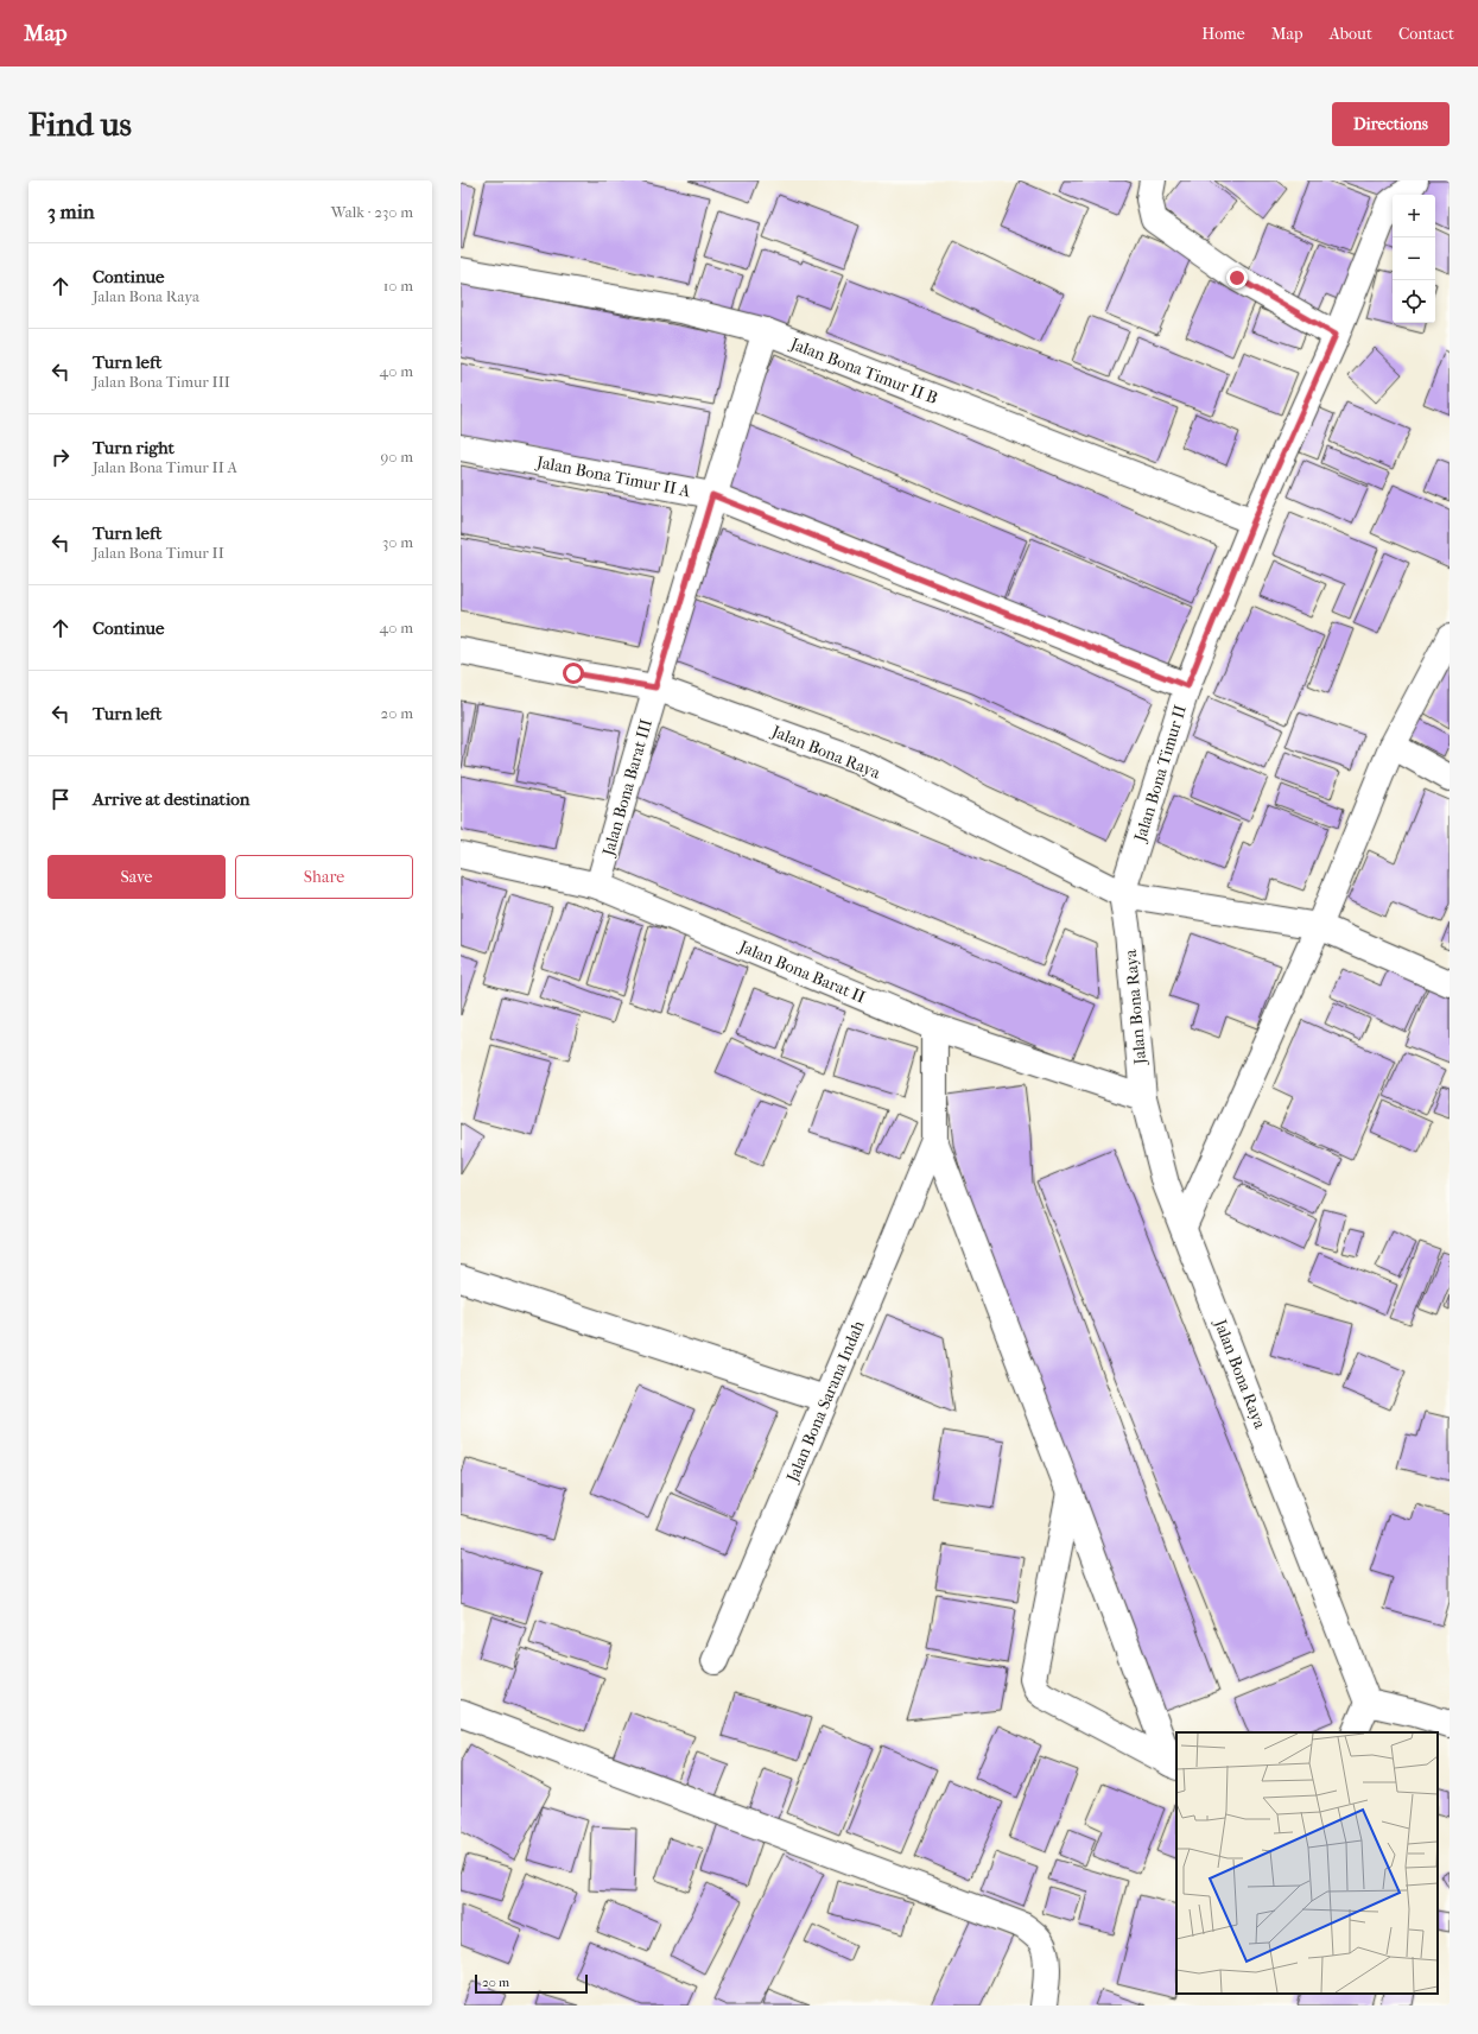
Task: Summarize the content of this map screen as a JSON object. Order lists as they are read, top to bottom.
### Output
{
  "streets": {
    "street": [
      "Jalan Bona Timur II B",
      "Jalan Bona Timur II A",
      "Jalan Bona Raya",
      "Jalan Bona Timur II",
      "Jalan Bona Barat III",
      "Jalan Bona Barat II",
      "Jalan Bona Sarana Indah"
    ]
  },
  "crossings": [
    ["Jalan Bona Timur II B", "Jalan Bona Timur II"],
    ["Jalan Bona Timur II B", "Jalan Bona Barat III"],
    ["Jalan Bona Timur II A", "Jalan Bona Timur II"],
    ["Jalan Bona Timur II A", "Jalan Bona Barat III"],
    ["Jalan Bona Raya", "Jalan Bona Timur II"],
    ["Jalan Bona Raya", "Jalan Bona Barat III"],
    ["Jalan Bona Raya", "Jalan Bona Barat II"],
    ["Jalan Bona Barat III", "Jalan Bona Barat II"]
  ],
  "scale_bar": "20 m",
  "page": {
    "header": "Map",
    "nav": [
      "Home",
      "Map",
      "About",
      "Contact"
    ],
    "buttons": [
      "Directions",
      ["Save", "Share"]
    ],
    "title": "Find us",
    "heading": ["3 min", "Walk · 230 m"],
    "map_buttons": ["+", "−"],
    "list": [
      ["Continue", "Jalan Bona Raya", "10 m"],
      ["Turn left", "Jalan Bona Timur III", "40 m"],
      ["Turn right", "Jalan Bona Timur II A", "90 m"],
      ["Turn left", "Jalan Bona Timur II", "30 m"],
      ["Continue", "40 m"],
      ["Turn left", "20 m"],
      "Arrive at destination"
    ],
    "scale": "20 m"
  }
}
